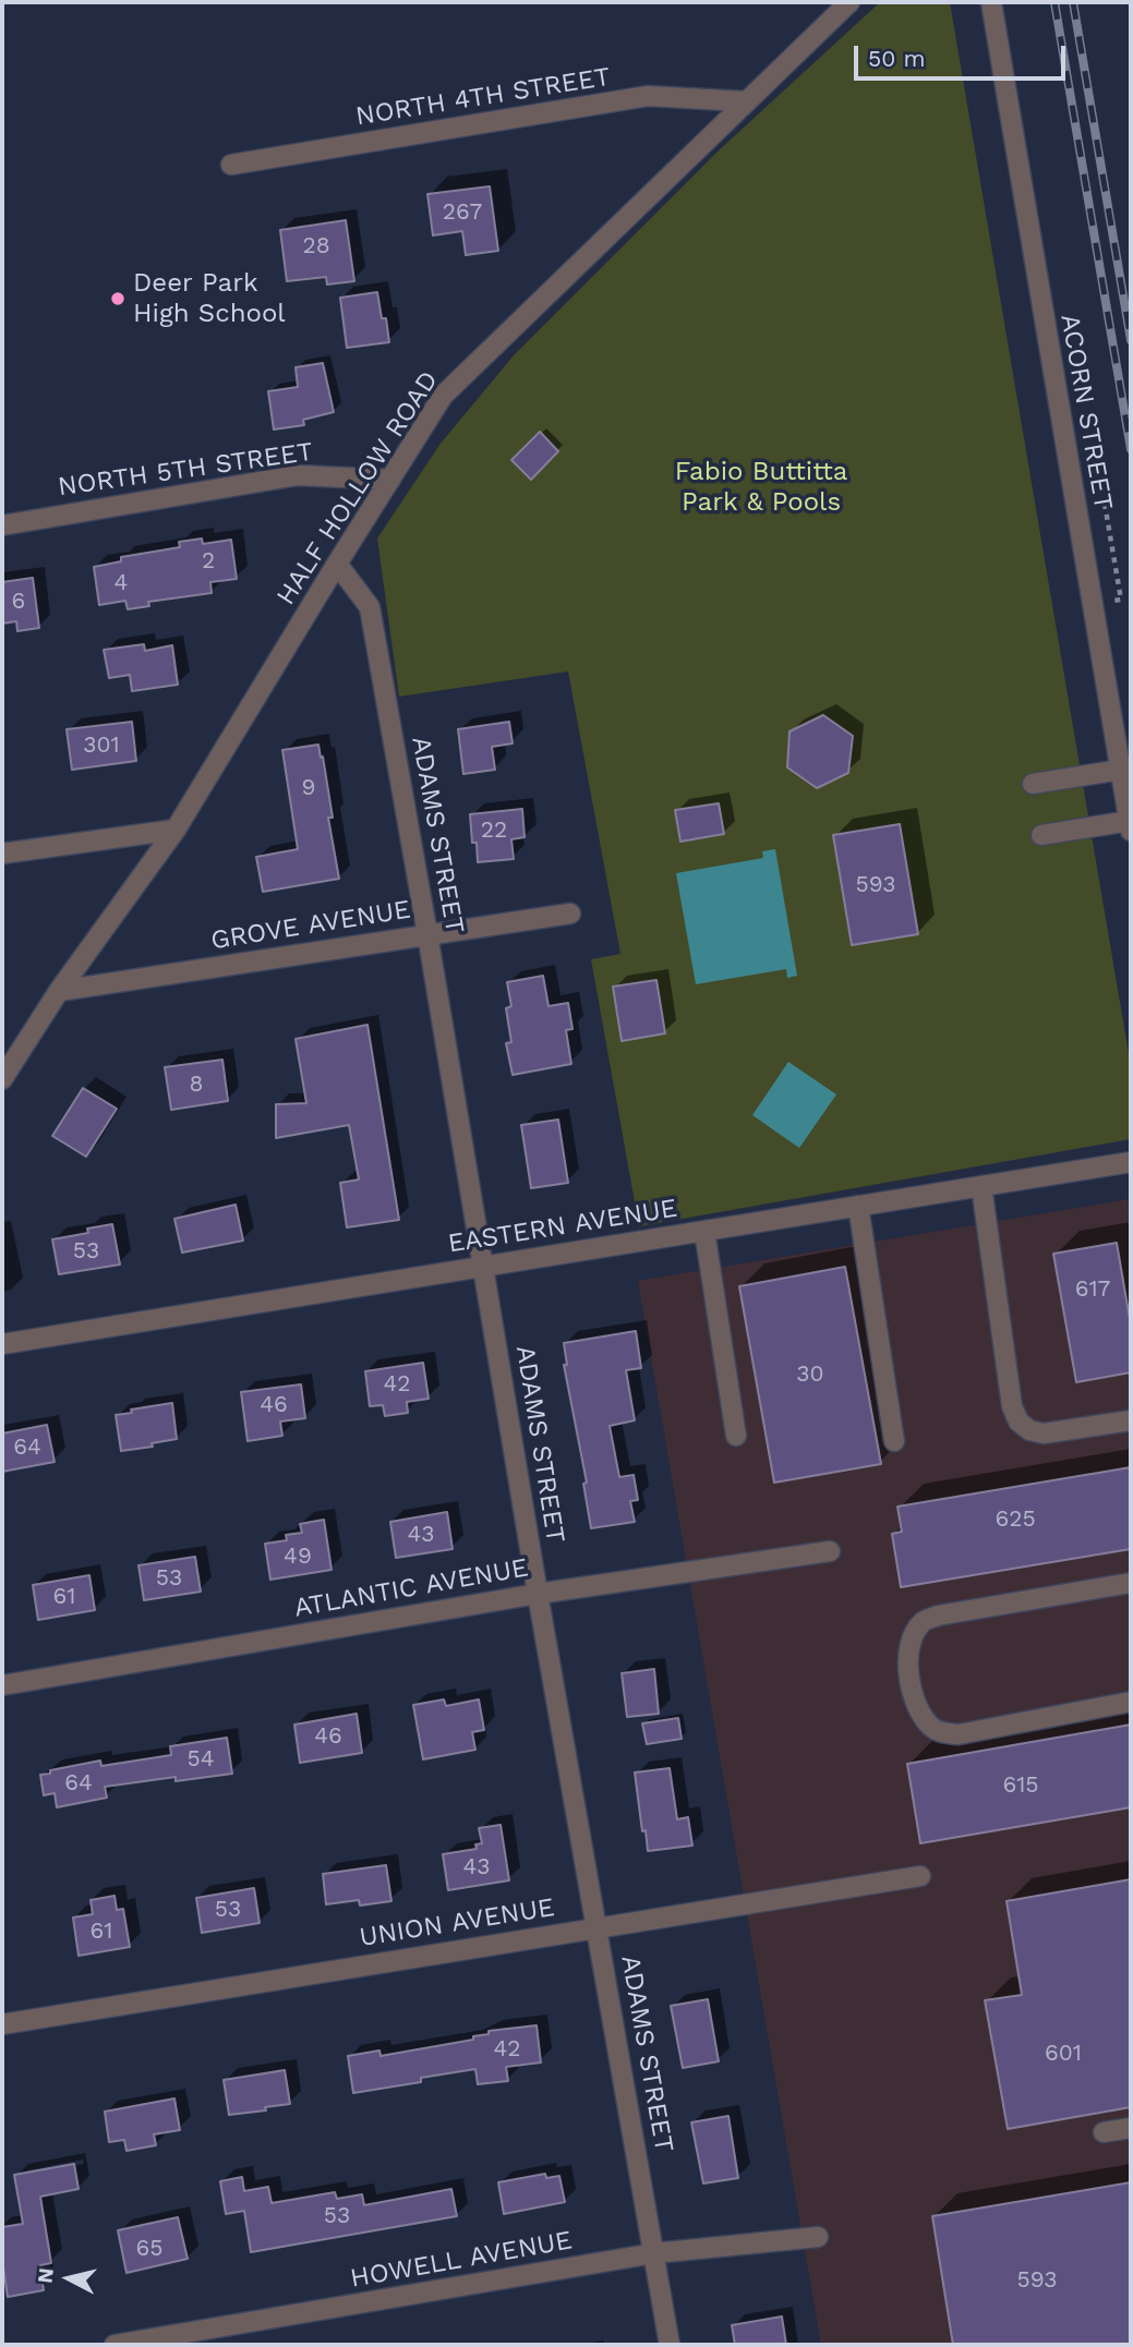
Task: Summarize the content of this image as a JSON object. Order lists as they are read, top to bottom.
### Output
{
  "streets": {
    "street": [
      "NORTH 4TH STREET",
      "ACORN STREET",
      "NORTH 5TH STREET",
      "HALF HOLLOW ROAD",
      "ADAMS STREET",
      "GROVE AVENUE",
      "EASTERN AVENUE",
      "ATLANTIC AVENUE",
      "UNION AVENUE",
      "HOWELL AVENUE"
    ]
  },
  "crossings": [
    ["NORTH 4TH STREET", "HALF HOLLOW ROAD"],
    ["NORTH 5TH STREET", "HALF HOLLOW ROAD"],
    ["HALF HOLLOW ROAD", "ADAMS STREET"],
    ["HALF HOLLOW ROAD", "GROVE AVENUE"],
    ["ADAMS STREET", "GROVE AVENUE"],
    ["ADAMS STREET", "EASTERN AVENUE"],
    ["ADAMS STREET", "ATLANTIC AVENUE"],
    ["ADAMS STREET", "UNION AVENUE"],
    ["ADAMS STREET", "HOWELL AVENUE"]
  ],
  "parks": ["Fabio Buttitta Park & Pools"],
  "places": ["Deer Park High School"],
  "house_numbers": [
    "267",
    "28",
    "2",
    "4",
    "6",
    "301",
    "9",
    "22",
    "593",
    "8",
    "53",
    "617",
    "30",
    "42",
    "46",
    "64",
    "625",
    "43",
    "49",
    "53",
    "61",
    "46",
    "54",
    "64",
    "615",
    "43",
    "53",
    "61",
    "42",
    "601",
    "53",
    "65",
    "593"
  ],
  "scale_bar": "50 m",
  "north": "left"
}
